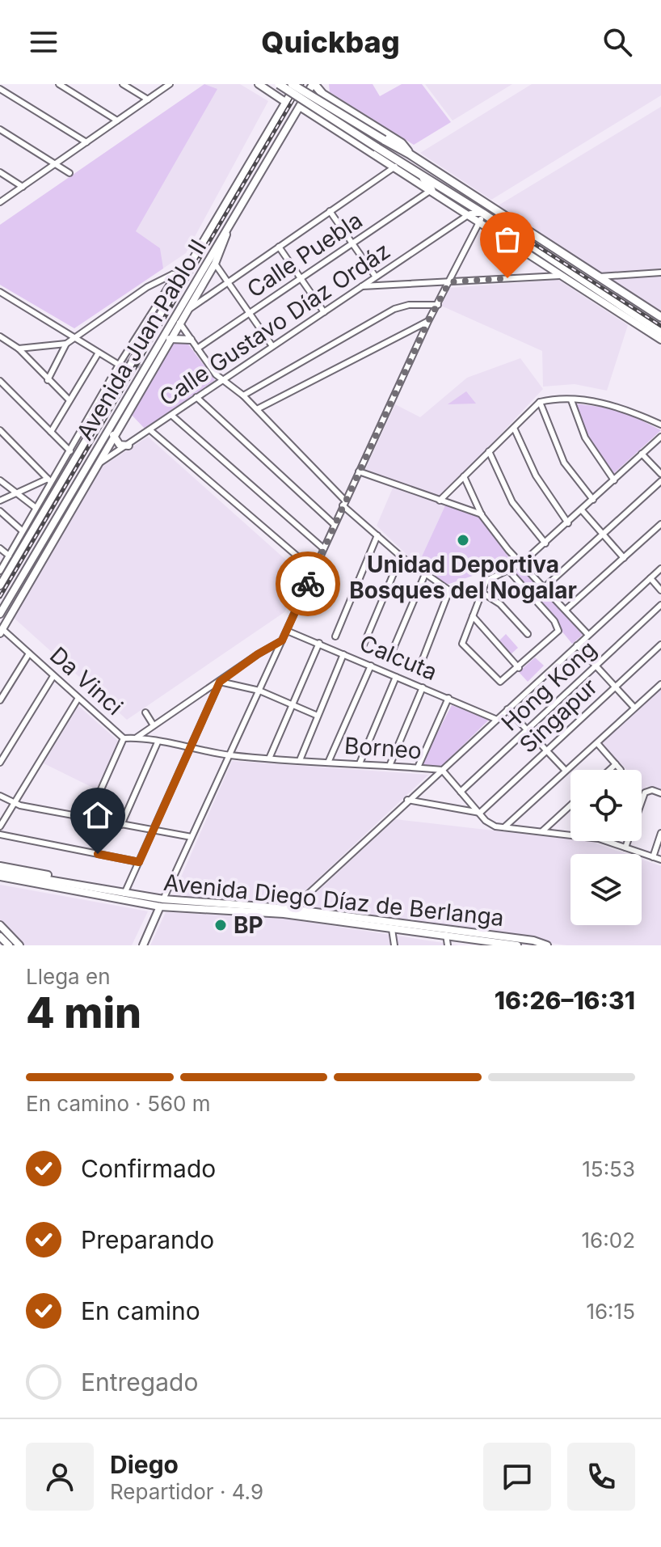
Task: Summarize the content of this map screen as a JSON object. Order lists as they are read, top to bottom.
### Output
{
  "streets": {
    "main road": ["Avenida Juan Pablo II", "Avenida Diego Díaz de Berlanga"],
    "street": [
      "Calle Puebla",
      "Calle Gustavo Díaz Ordáz",
      "Calcuta",
      "Da Vinci",
      "Hong Kong",
      "Singapur",
      "Borneo"
    ]
  },
  "crossings": [
    ["Da Vinci", "Borneo"],
    ["Hong Kong", "Borneo"],
    ["Singapur", "Borneo"]
  ],
  "places": ["Unidad Deportiva Bosques del Nogalar", "BP"],
  "page": {
    "header": "Quickbag",
    "heading": ["4 min", "Llega en", "16:26–16:31"],
    "panel": ["Diego", "Repartidor · 4.9"],
    "bar": "En camino · 560 m",
    "list": [
      ["Confirmado", "15:53"],
      ["Preparando", "16:02"],
      ["En camino", "16:15"],
      "Entregado"
    ]
  }
}
